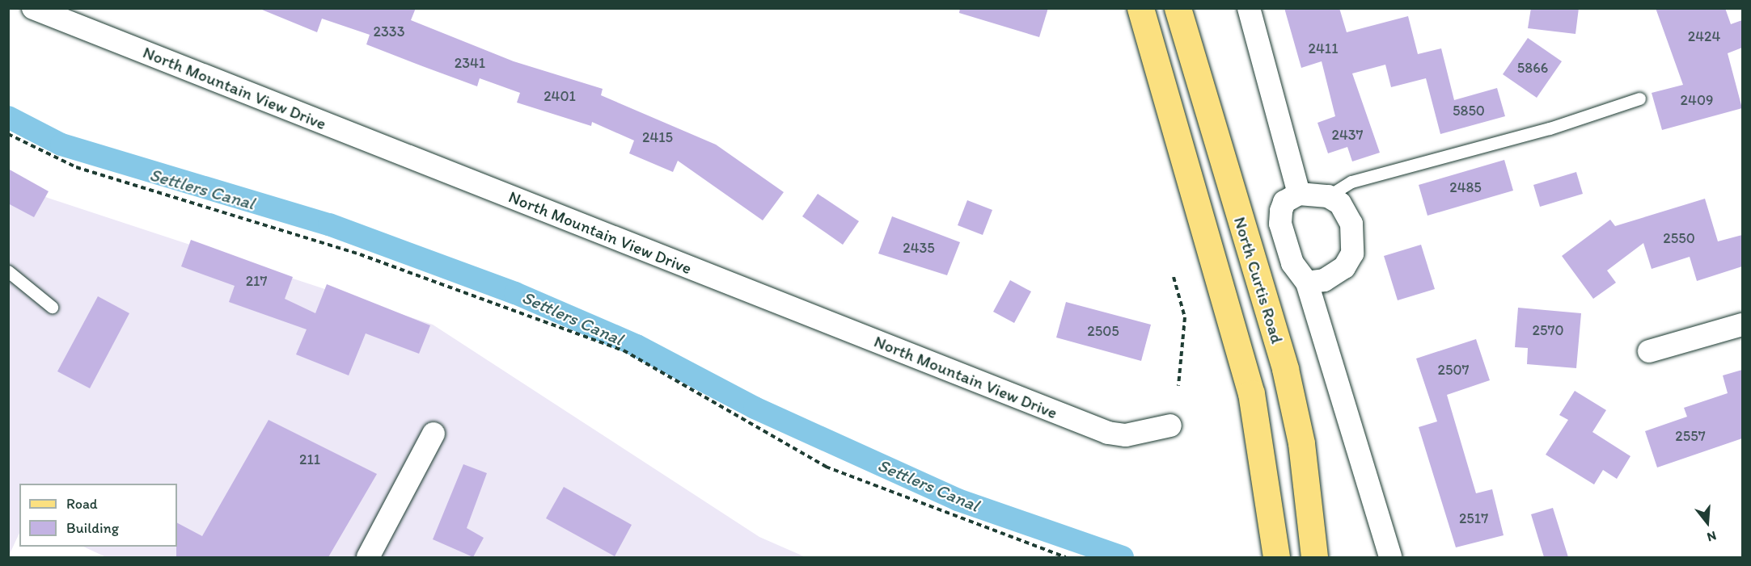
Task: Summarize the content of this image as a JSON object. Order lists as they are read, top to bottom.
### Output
{
  "streets": {
    "main road": ["North Curtis Road"],
    "street": ["North Mountain View Drive"]
  },
  "water": ["Settlers Canal"],
  "house_numbers": [
    "2333",
    "2424",
    "2411",
    "2341",
    "5866",
    "2401",
    "2409",
    "5850",
    "2437",
    "2415",
    "2485",
    "2550",
    "2435",
    "217",
    "2570",
    "2505",
    "2507",
    "2557",
    "211",
    "2517"
  ],
  "legend": ["Road", "Building"],
  "north": "bottom"
}
